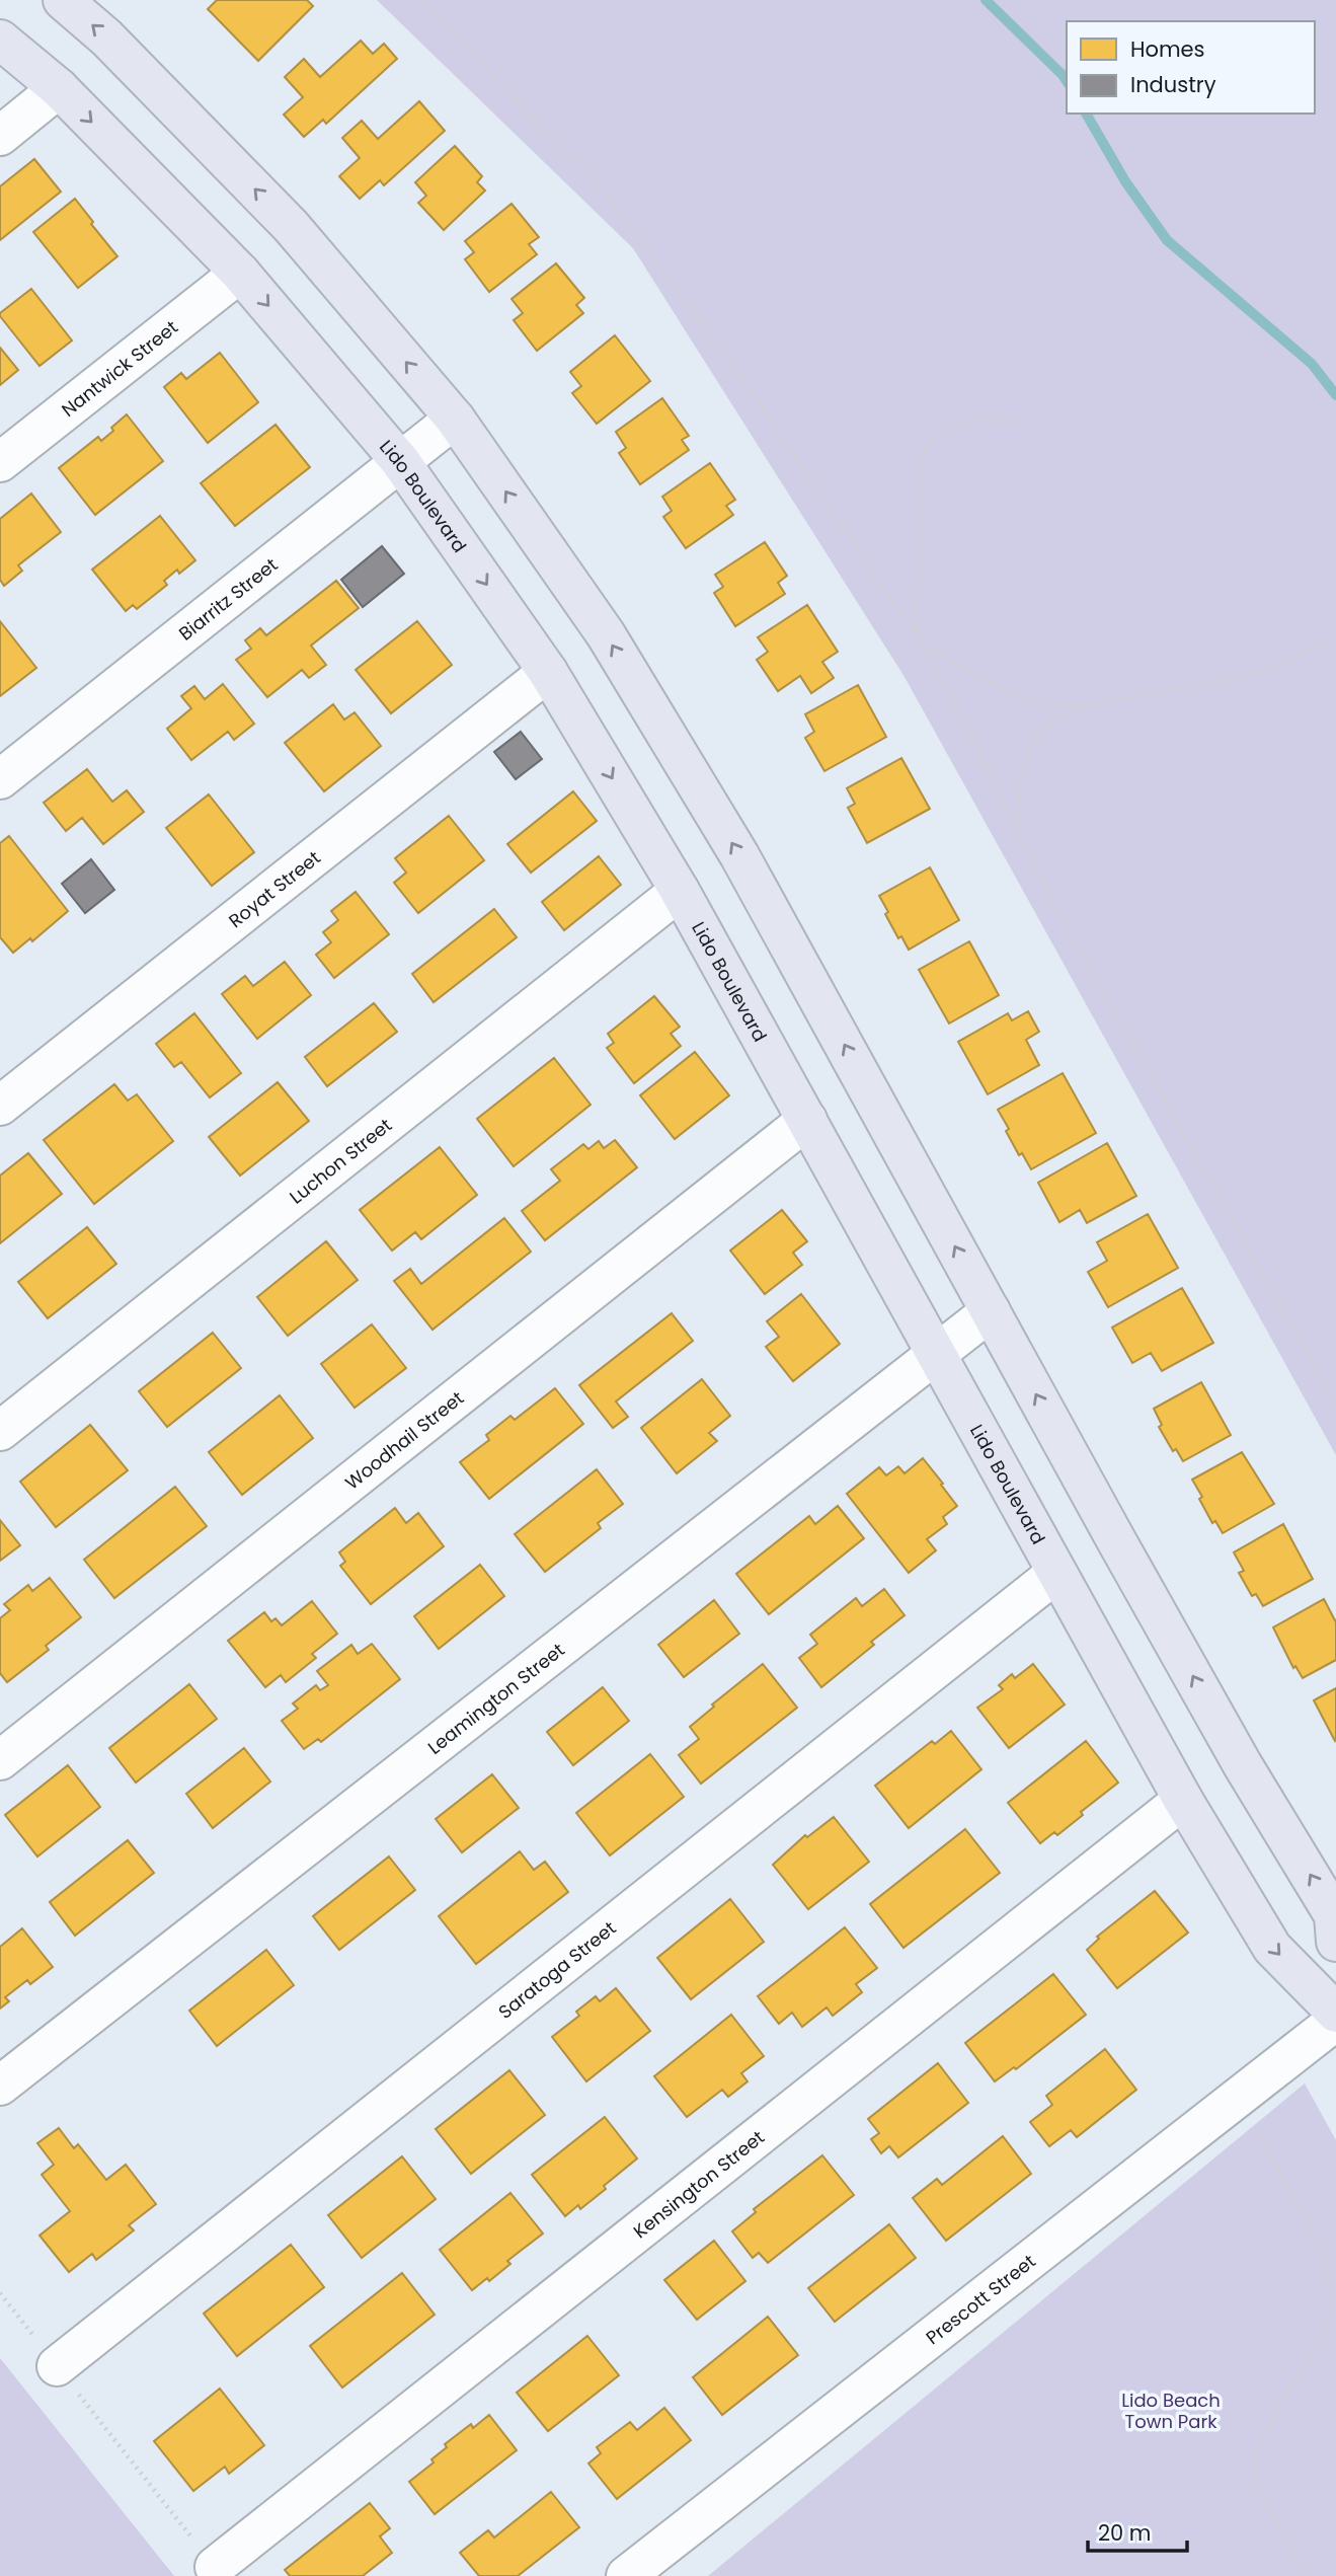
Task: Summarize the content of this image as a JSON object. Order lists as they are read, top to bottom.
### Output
{
  "streets": {
    "highway": ["Lido Boulevard"],
    "street": [
      "Nantwick Street",
      "Biarritz Street",
      "Royat Street",
      "Luchon Street",
      "Woodhail Street",
      "Leamington Street",
      "Saratoga Street",
      "Kensington Street",
      "Prescott Street"
    ]
  },
  "crossings": [
    ["Nantwick Street", "Lido Boulevard"],
    ["Lido Boulevard", "Biarritz Street"],
    ["Lido Boulevard", "Royat Street"],
    ["Lido Boulevard", "Luchon Street"],
    ["Lido Boulevard", "Woodhail Street"],
    ["Lido Boulevard", "Leamington Street"],
    ["Lido Boulevard", "Saratoga Street"],
    ["Lido Boulevard", "Kensington Street"]
  ],
  "parks": ["Lido Beach Town Park"],
  "legend": ["Homes", "Industry"],
  "scale_bar": "20 m"
}
